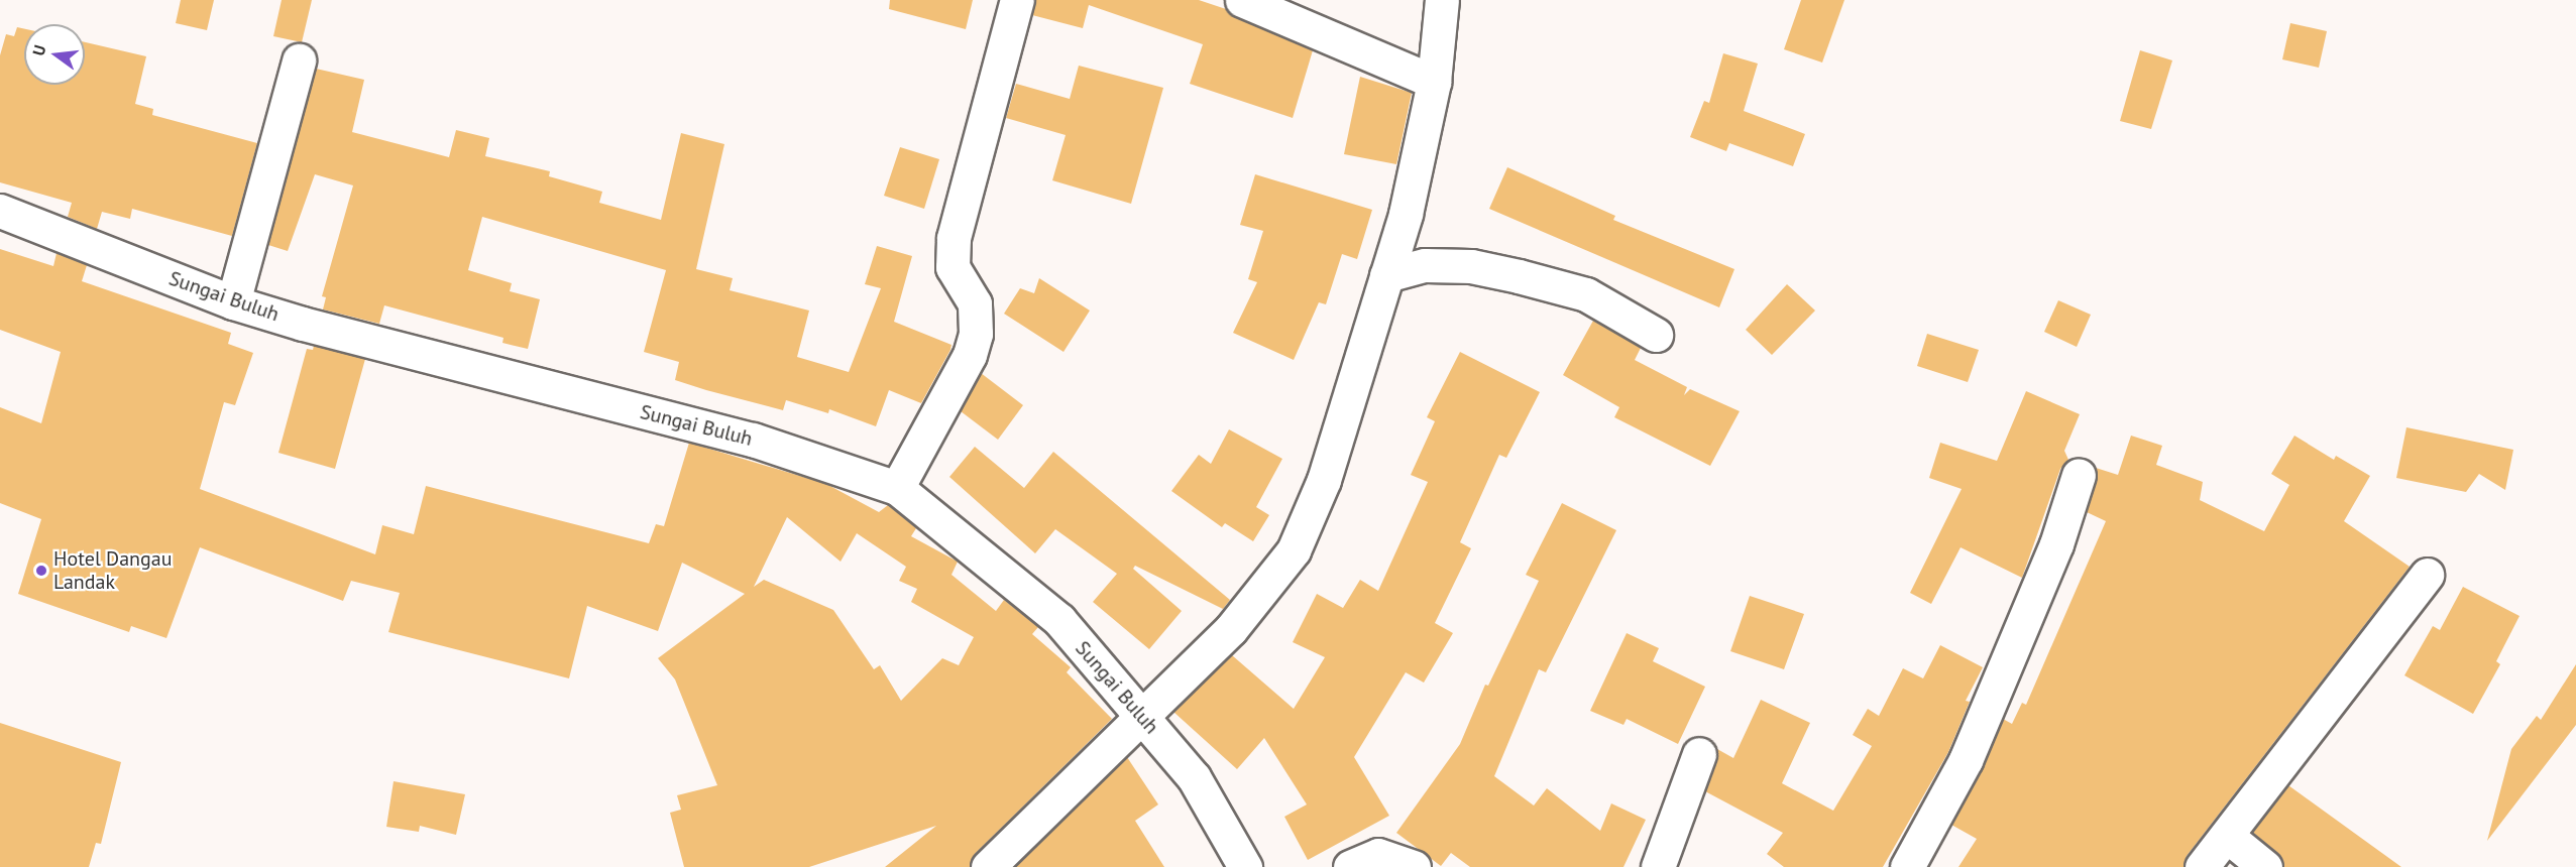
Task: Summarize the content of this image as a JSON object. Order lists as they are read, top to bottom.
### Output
{
  "streets": {
    "street": ["Sungai Buluh"]
  },
  "places": ["Hotel Dangau Landak"],
  "north": "left"
}
